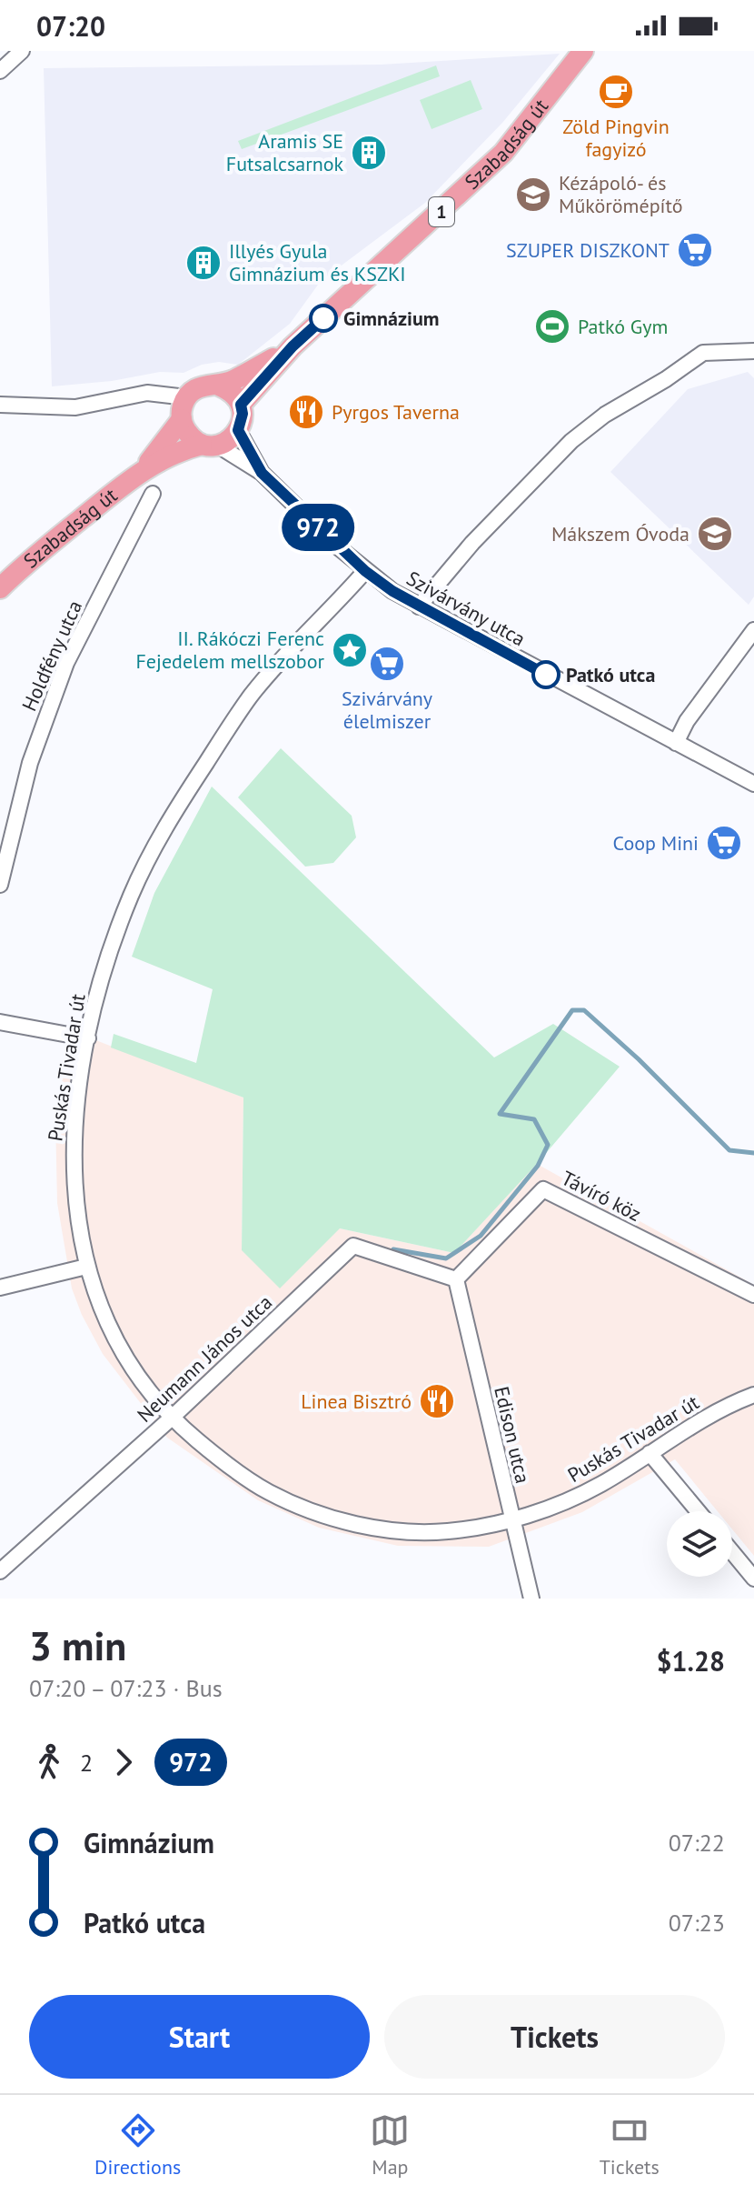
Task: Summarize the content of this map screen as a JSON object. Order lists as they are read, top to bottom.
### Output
{
  "streets": {
    "main road": ["Szabadság út", "1"],
    "street": [
      "Szivárvány utca",
      "Holdfény utca",
      "Puskás Tivadar út",
      "Távíró köz",
      "Neumann János utca",
      "Edison utca"
    ]
  },
  "crossings": [
    ["Szabadság út", "Szivárvány utca"],
    ["Szivárvány utca", "Puskás Tivadar út"],
    ["Puskás Tivadar út", "Neumann János utca"],
    ["Puskás Tivadar út", "Edison utca"],
    ["Távíró köz", "Neumann János utca"],
    ["Távíró köz", "Edison utca"],
    ["Neumann János utca", "Edison utca"]
  ],
  "places": {
    "cafe": ["Zöld Pingvin fagyizó"],
    "building": ["Aramis SE Futsalcsarnok", "Illyés Gyula Gimnázium és KSZKI"],
    "school or university": ["Kézápoló- és Műkörömépítő", "Mákszem Óvoda"],
    "supermarket": ["SZUPER DISZKONT", "Szivárvány élelmiszer", "Coop Mini"],
    "other": ["Gimnázium", "Patkó utca"],
    "sports": ["Patkó Gym"],
    "restaurant": ["Pyrgos Taverna", "Linea Bisztró"],
    "place": ["II. Rákóczi Ferenc Fejedelem mellszobor"]
  },
  "lines": ["bus line 972"],
  "page": {
    "status": "07:20",
    "on_map": "972",
    "heading": ["3 min", "07:20 – 07:23 · Bus", "$1.28"],
    "legs": ["2", "972"],
    "list": [
      {
        "name": "Gimnázium",
        "value": "07:22"
      },
      {
        "name": "Patkó utca",
        "value": "07:23"
      }
    ],
    "buttons": ["Start", "Tickets"],
    "tabs": ["Directions", "Map", "Tickets"]
  }
}
